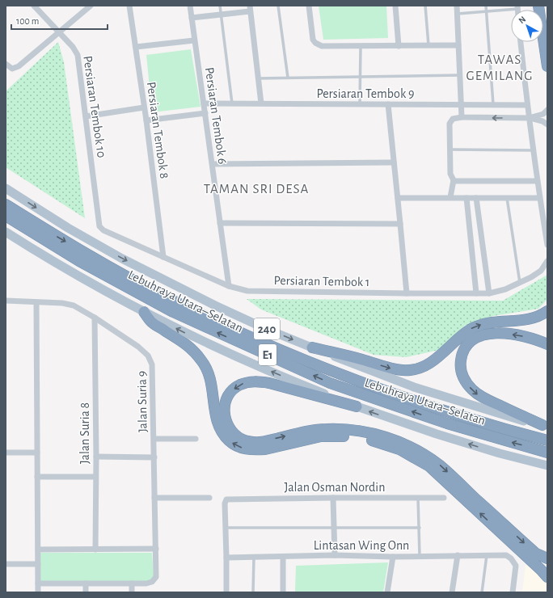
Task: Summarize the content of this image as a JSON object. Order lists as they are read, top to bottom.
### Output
{
  "streets": {
    "highway": ["Lebuhraya Utara–Selatan", "E1"],
    "main road": ["240"],
    "street": [
      "Persiaran Tembok 9",
      "Persiaran Tembok 10",
      "Persiaran Tembok 6",
      "Persiaran Tembok 8",
      "Persiaran Tembok 1",
      "Jalan Suria 9",
      "Jalan Suria 8",
      "Jalan Osman Nordin",
      "Lintasan Wing Onn"
    ]
  },
  "crossings": [
    ["Persiaran Tembok 9", "Persiaran Tembok 6"],
    ["Persiaran Tembok 10", "Persiaran Tembok 1"],
    ["Persiaran Tembok 6", "Persiaran Tembok 1"],
    ["Persiaran Tembok 8", "Persiaran Tembok 1"],
    ["Jalan Suria 9", "Jalan Suria 8"]
  ],
  "districts": ["TAWAS GEMILANG", "TAMAN SRI DESA"],
  "scale_bar": "100 m",
  "north": "top left"
}
